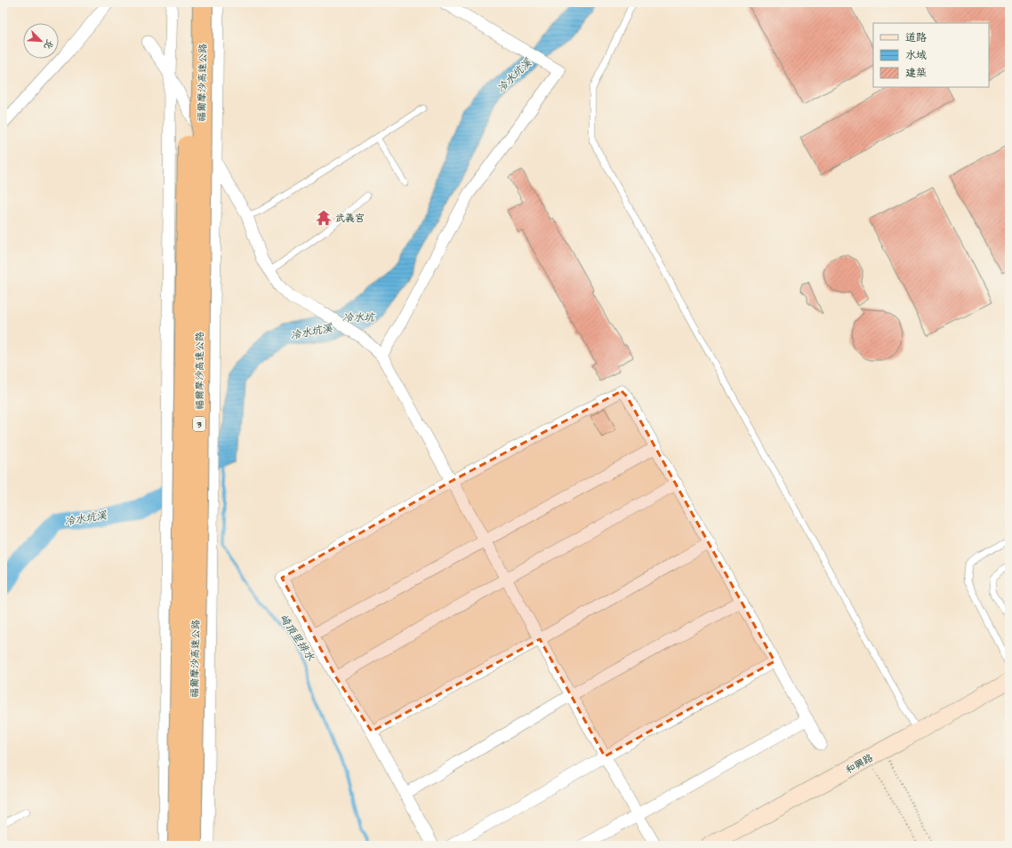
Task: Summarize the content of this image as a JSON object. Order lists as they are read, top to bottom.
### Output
{
  "streets": {
    "highway": ["福爾摩沙高速公路", "3"],
    "street": ["和興路"]
  },
  "water": ["冷水坑溪", "冷水坑", "崎頂里排水"],
  "places": {
    "temple": ["武義宮"]
  },
  "legend": ["道路", "水域", "建築"],
  "north": "bottom right"
}
